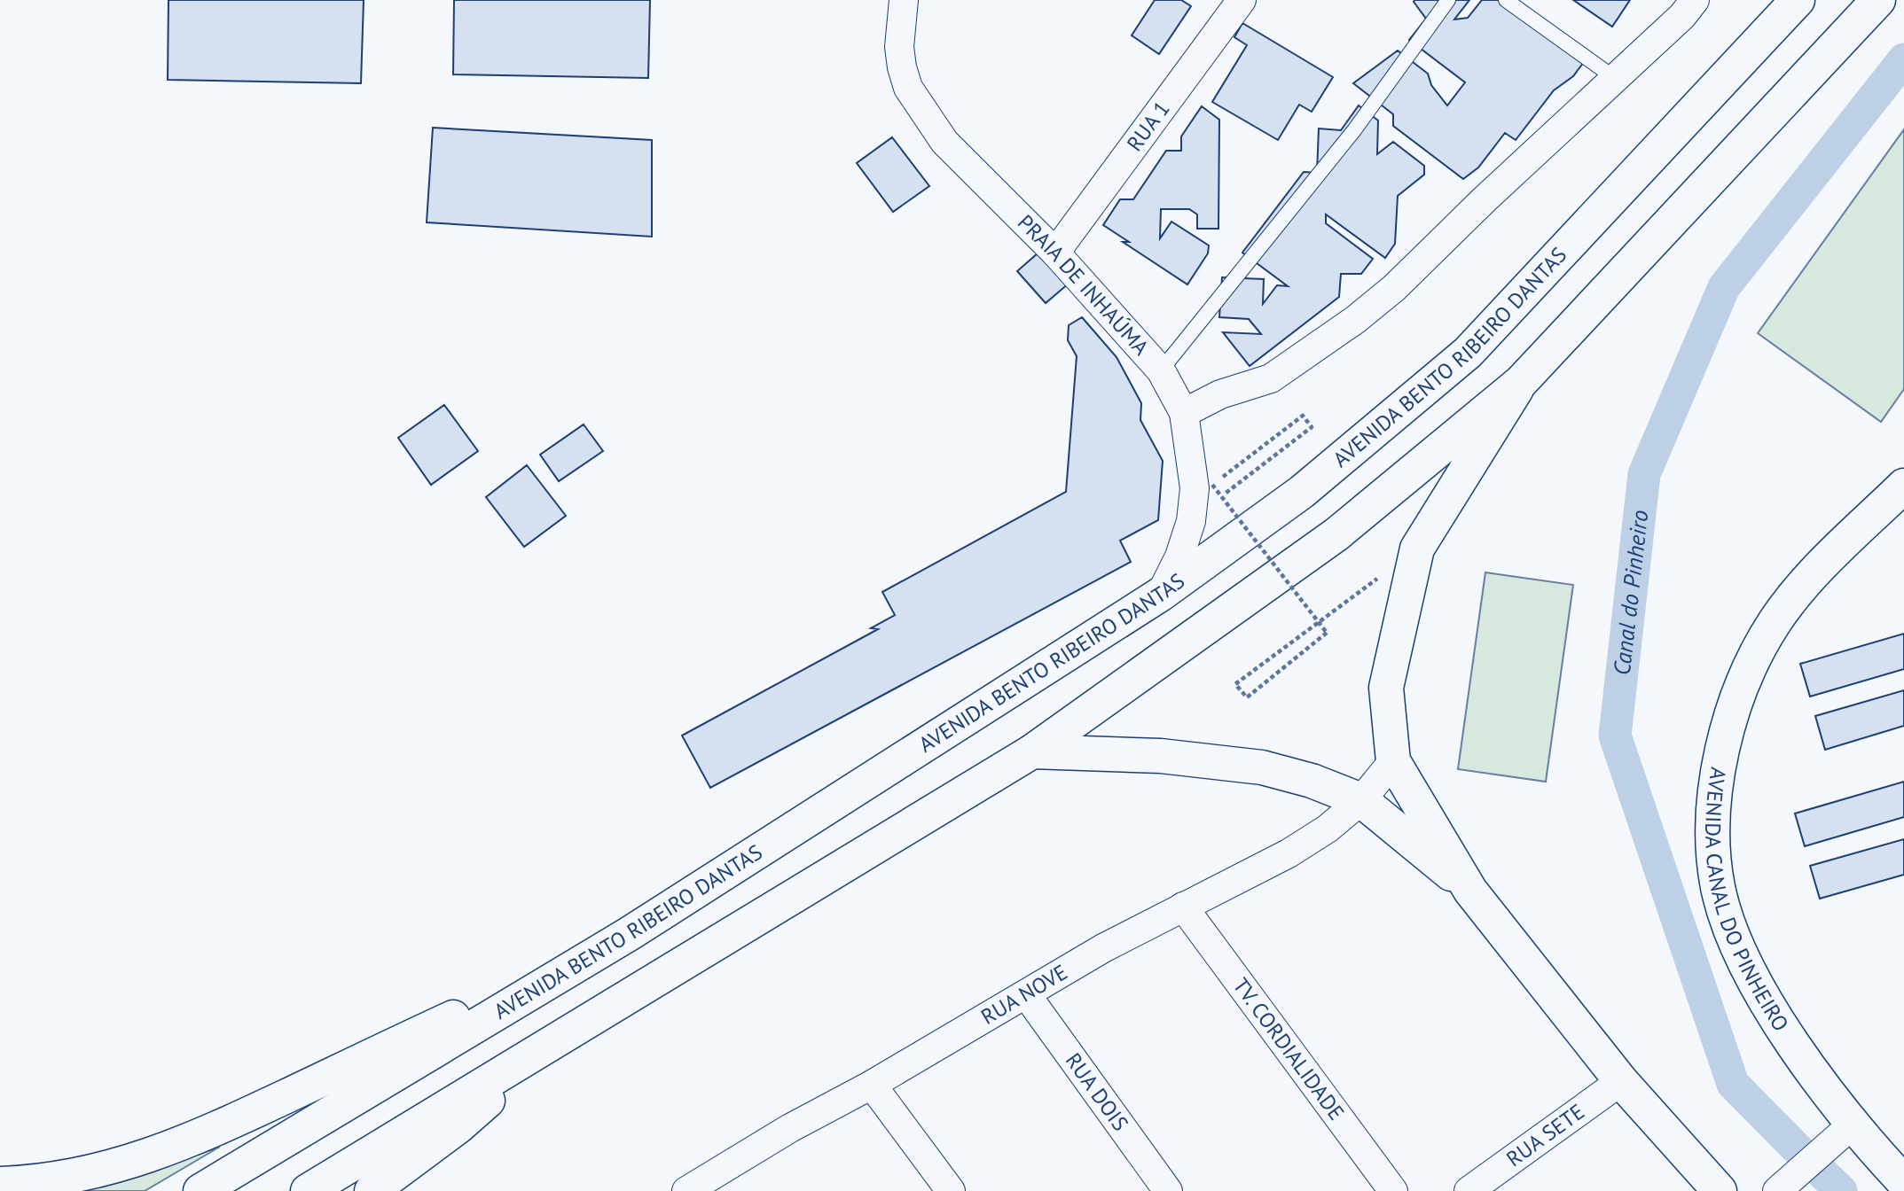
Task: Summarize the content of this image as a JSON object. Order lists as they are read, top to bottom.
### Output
{
  "streets": {
    "main road": ["AVENIDA BENTO RIBEIRO DANTAS", "AVENIDA CANAL DO PINHEIRO"],
    "street": [
      "RUA 1",
      "PRAIA DE INHAÚMA",
      "RUA NOVE",
      "TV. CORDIALIDADE",
      "RUA DOIS",
      "RUA SETE"
    ]
  },
  "crossings": [
    ["RUA 1", "PRAIA DE INHAÚMA"],
    ["PRAIA DE INHAÚMA", "AVENIDA BENTO RIBEIRO DANTAS"],
    ["RUA NOVE", "TV. CORDIALIDADE"],
    ["RUA NOVE", "RUA DOIS"]
  ],
  "water": ["Canal do Pinheiro"]
}
